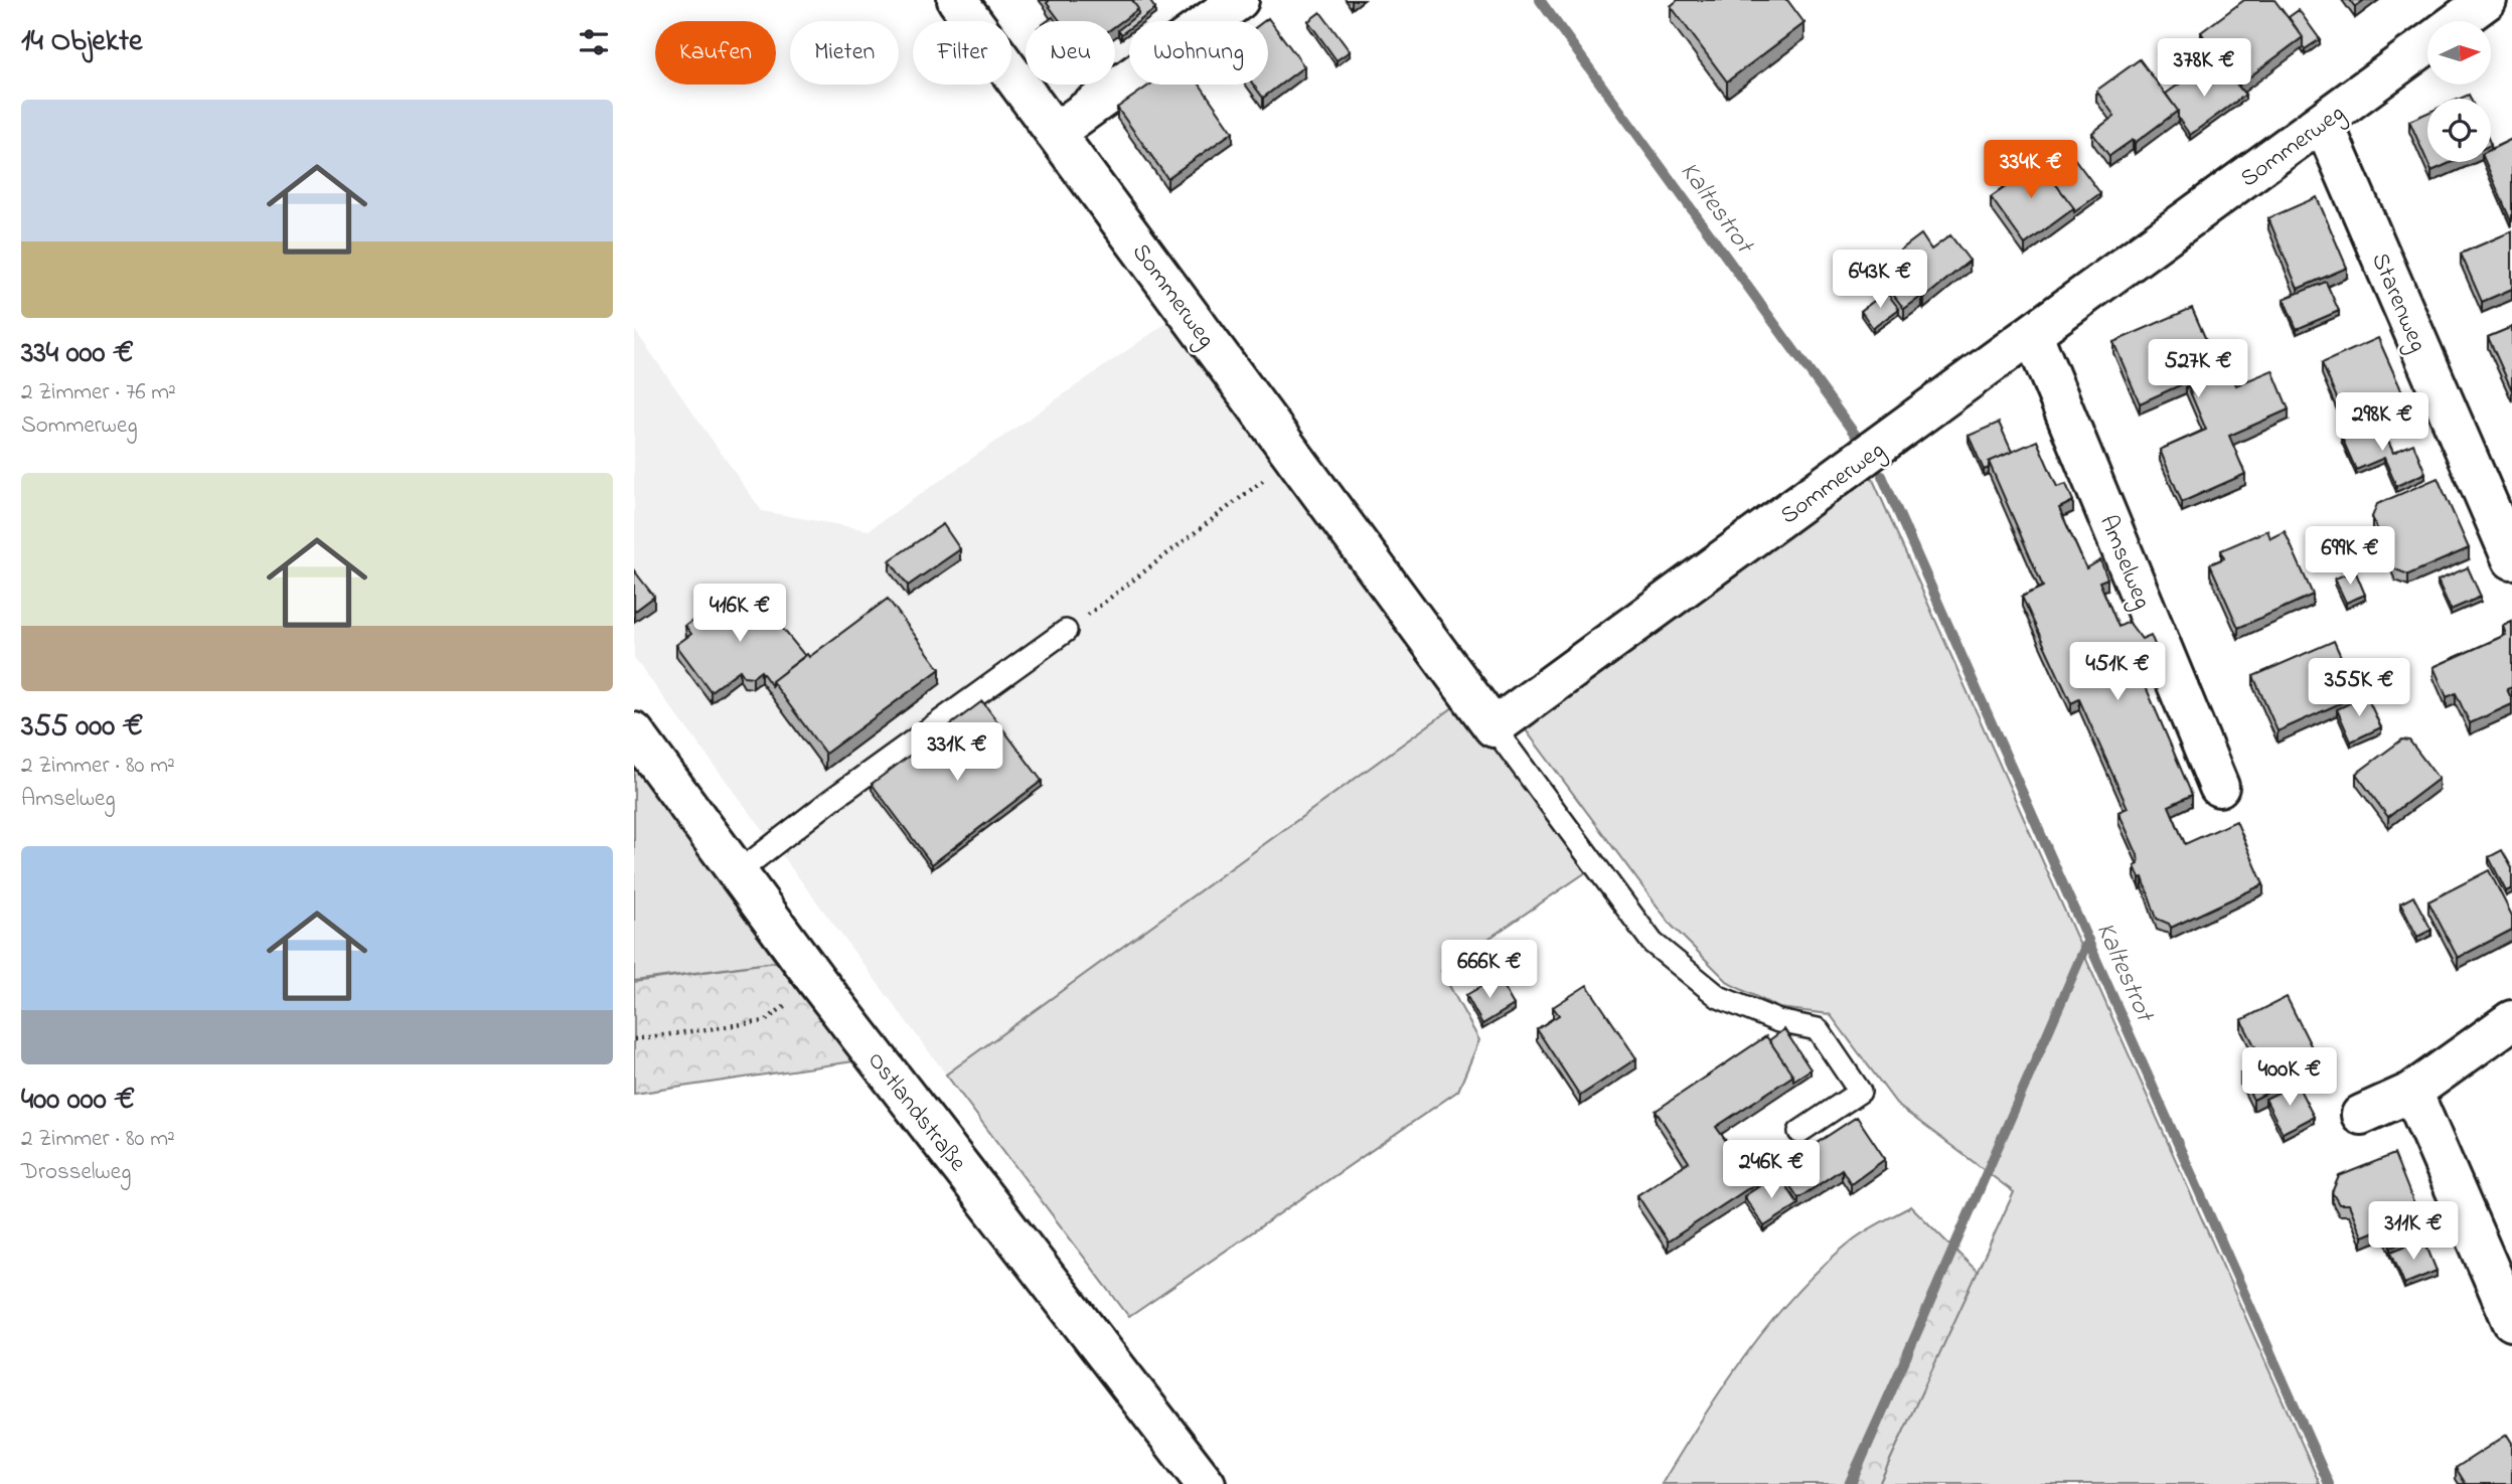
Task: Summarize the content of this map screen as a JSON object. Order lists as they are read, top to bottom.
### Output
{
  "streets": {
    "street": [
      "Sommerweg",
      "Starenweg",
      "Amselweg",
      "Ostlandstraße"
    ]
  },
  "crossings": [
    ["Sommerweg", "Starenweg"],
    ["Sommerweg", "Amselweg"]
  ],
  "water": ["Kaltestrot"],
  "north": "right",
  "page": {
    "heading": "14 Objekte",
    "chip": [
      "Kaufen",
      "Mieten",
      "Filter",
      "Neu",
      "Wohnung"
    ],
    "price": [
      "378K €",
      "334K €",
      "643K €",
      "527K €",
      "298K €",
      "699K €",
      "416K €",
      "451K €",
      "355K €",
      "331K €",
      "666K €",
      "400K €",
      "246K €",
      "311K €"
    ],
    "list": [
      {
        "name": "334 000 €",
        "note": "2 Zimmer · 76 m² · Sommerweg"
      },
      {
        "name": "355 000 €",
        "note": "2 Zimmer · 80 m² · Amselweg"
      },
      {
        "name": "400 000 €",
        "note": "2 Zimmer · 80 m² · Drosselweg"
      }
    ]
  }
}
